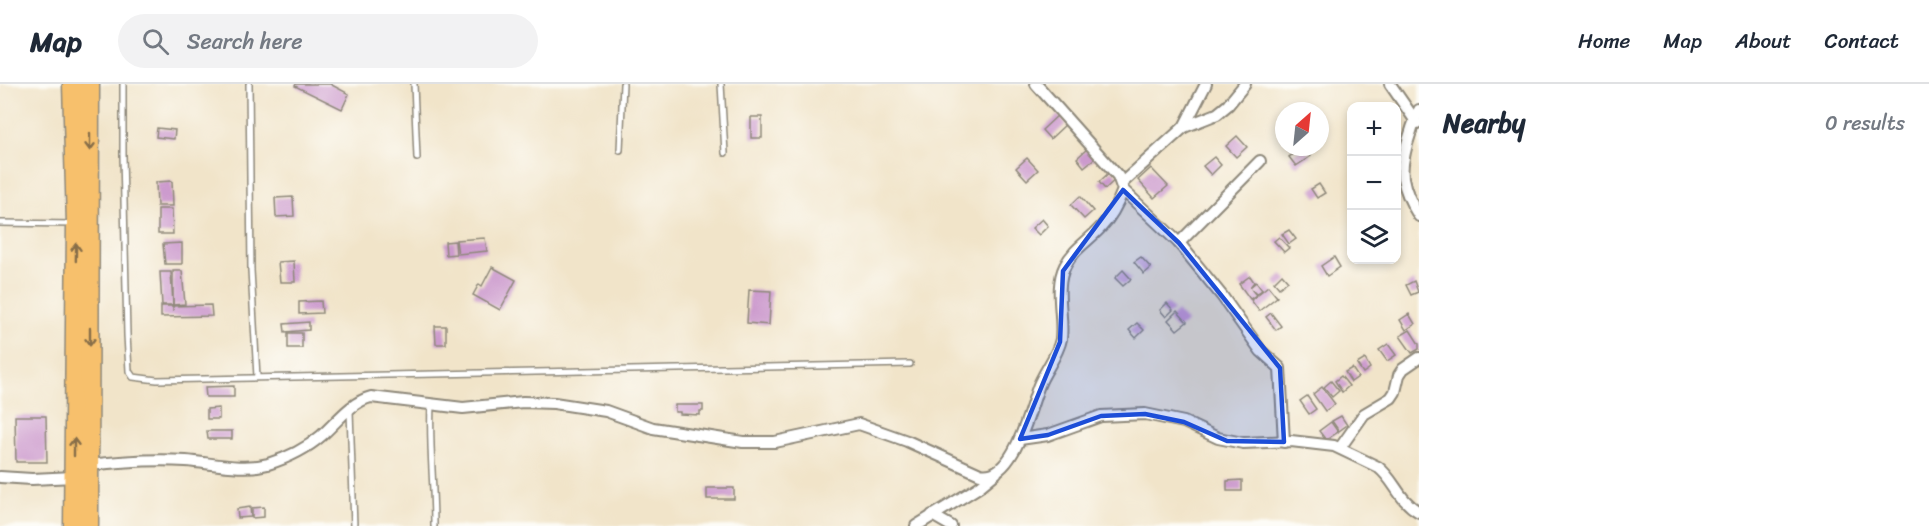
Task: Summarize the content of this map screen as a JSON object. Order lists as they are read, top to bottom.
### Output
{
  "north": "top right",
  "page": {
    "header": "Map",
    "search": "Search here",
    "nav": [
      "Home",
      "Map",
      "About",
      "Contact"
    ],
    "heading": ["Nearby", "0 results"],
    "map_buttons": ["+", "−"]
  }
}
